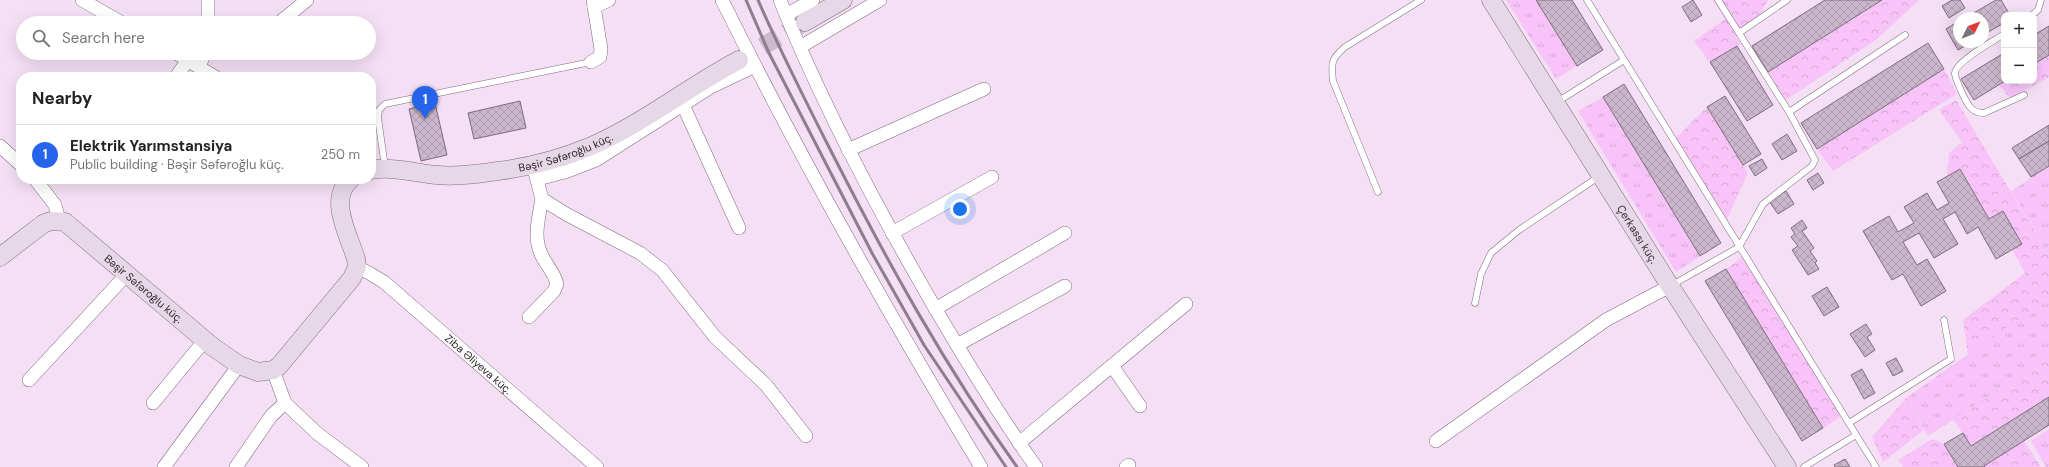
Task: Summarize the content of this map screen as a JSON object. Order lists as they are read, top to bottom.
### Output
{
  "streets": {
    "street": ["Bəşir Səfəroğlu küç.", "Çerkassı küç.", "Ziba Əliyeva küç."]
  },
  "north": "top right",
  "page": {
    "map_buttons": ["+", "−"],
    "search": "Search here",
    "heading": "Nearby",
    "pins": "1",
    "list": [
      {
        "mark": "1",
        "name": "Elektrik Yarımstansiya",
        "note": "Public building · Bəşir Səfəroğlu küç.",
        "value": "250 m"
      }
    ]
  }
}
